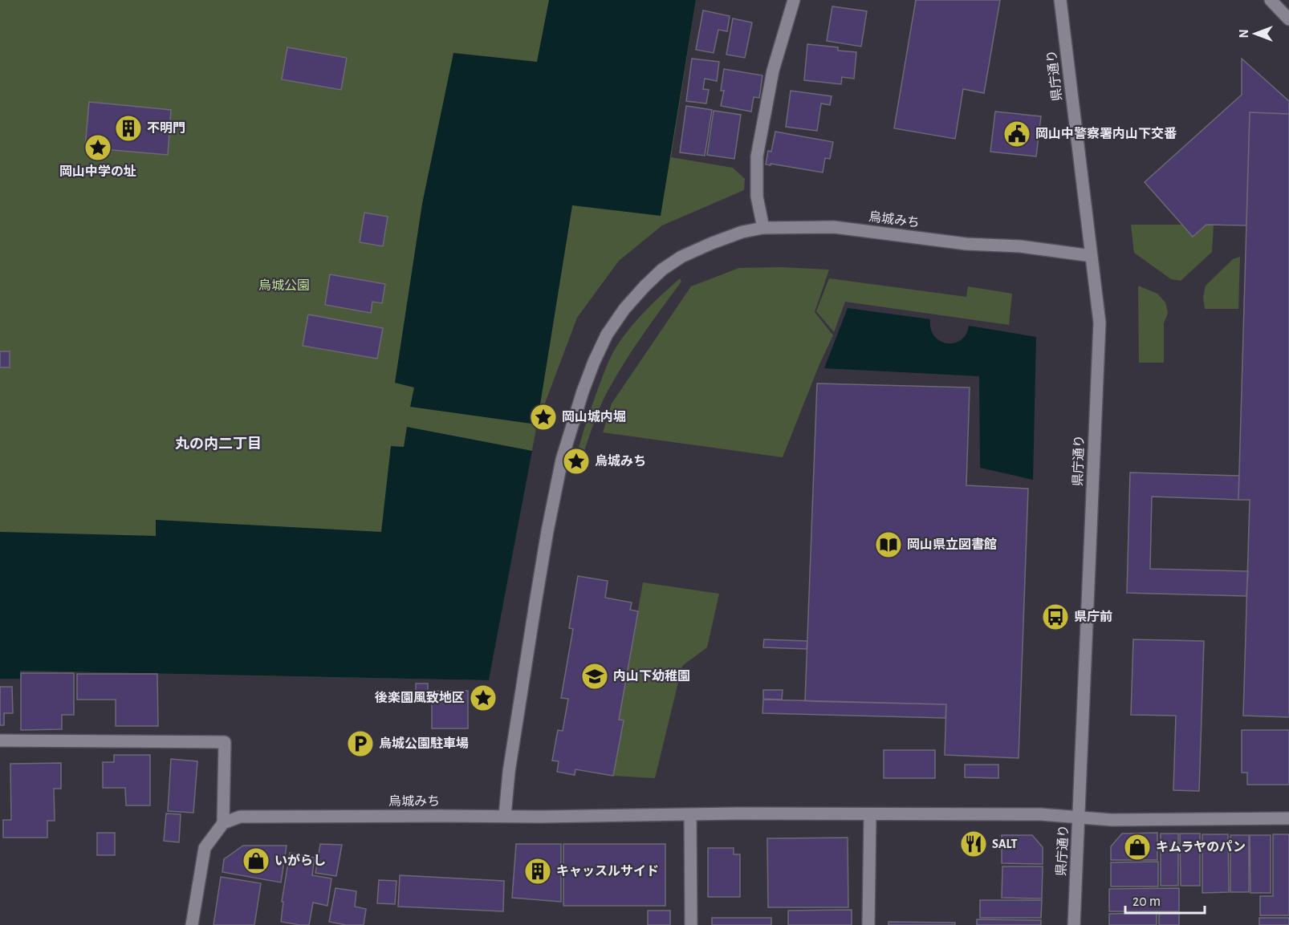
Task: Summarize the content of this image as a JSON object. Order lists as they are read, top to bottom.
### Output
{
  "streets": {
    "street": ["県庁通り", "烏城みち"]
  },
  "crossings": [
    ["県庁通り", "烏城みち"]
  ],
  "districts": ["丸の内二丁目"],
  "parks": ["烏城公園"],
  "places": {
    "building": ["不明門", "キャッスルサイド"],
    "public building": ["岡山中警察署内山下交番"],
    "place": [
      "岡山中学の址",
      "岡山城内堀",
      "烏城みち",
      "後楽園風致地区"
    ],
    "library": ["岡山県立図書館"],
    "bus stop": ["県庁前"],
    "school or university": ["内山下幼稚園"],
    "parking": ["烏城公園駐車場"],
    "restaurant": ["SALT"],
    "shop": ["キムラヤのパン", "いがらし"]
  },
  "scale_bar": "20 m",
  "north": "left"
}
